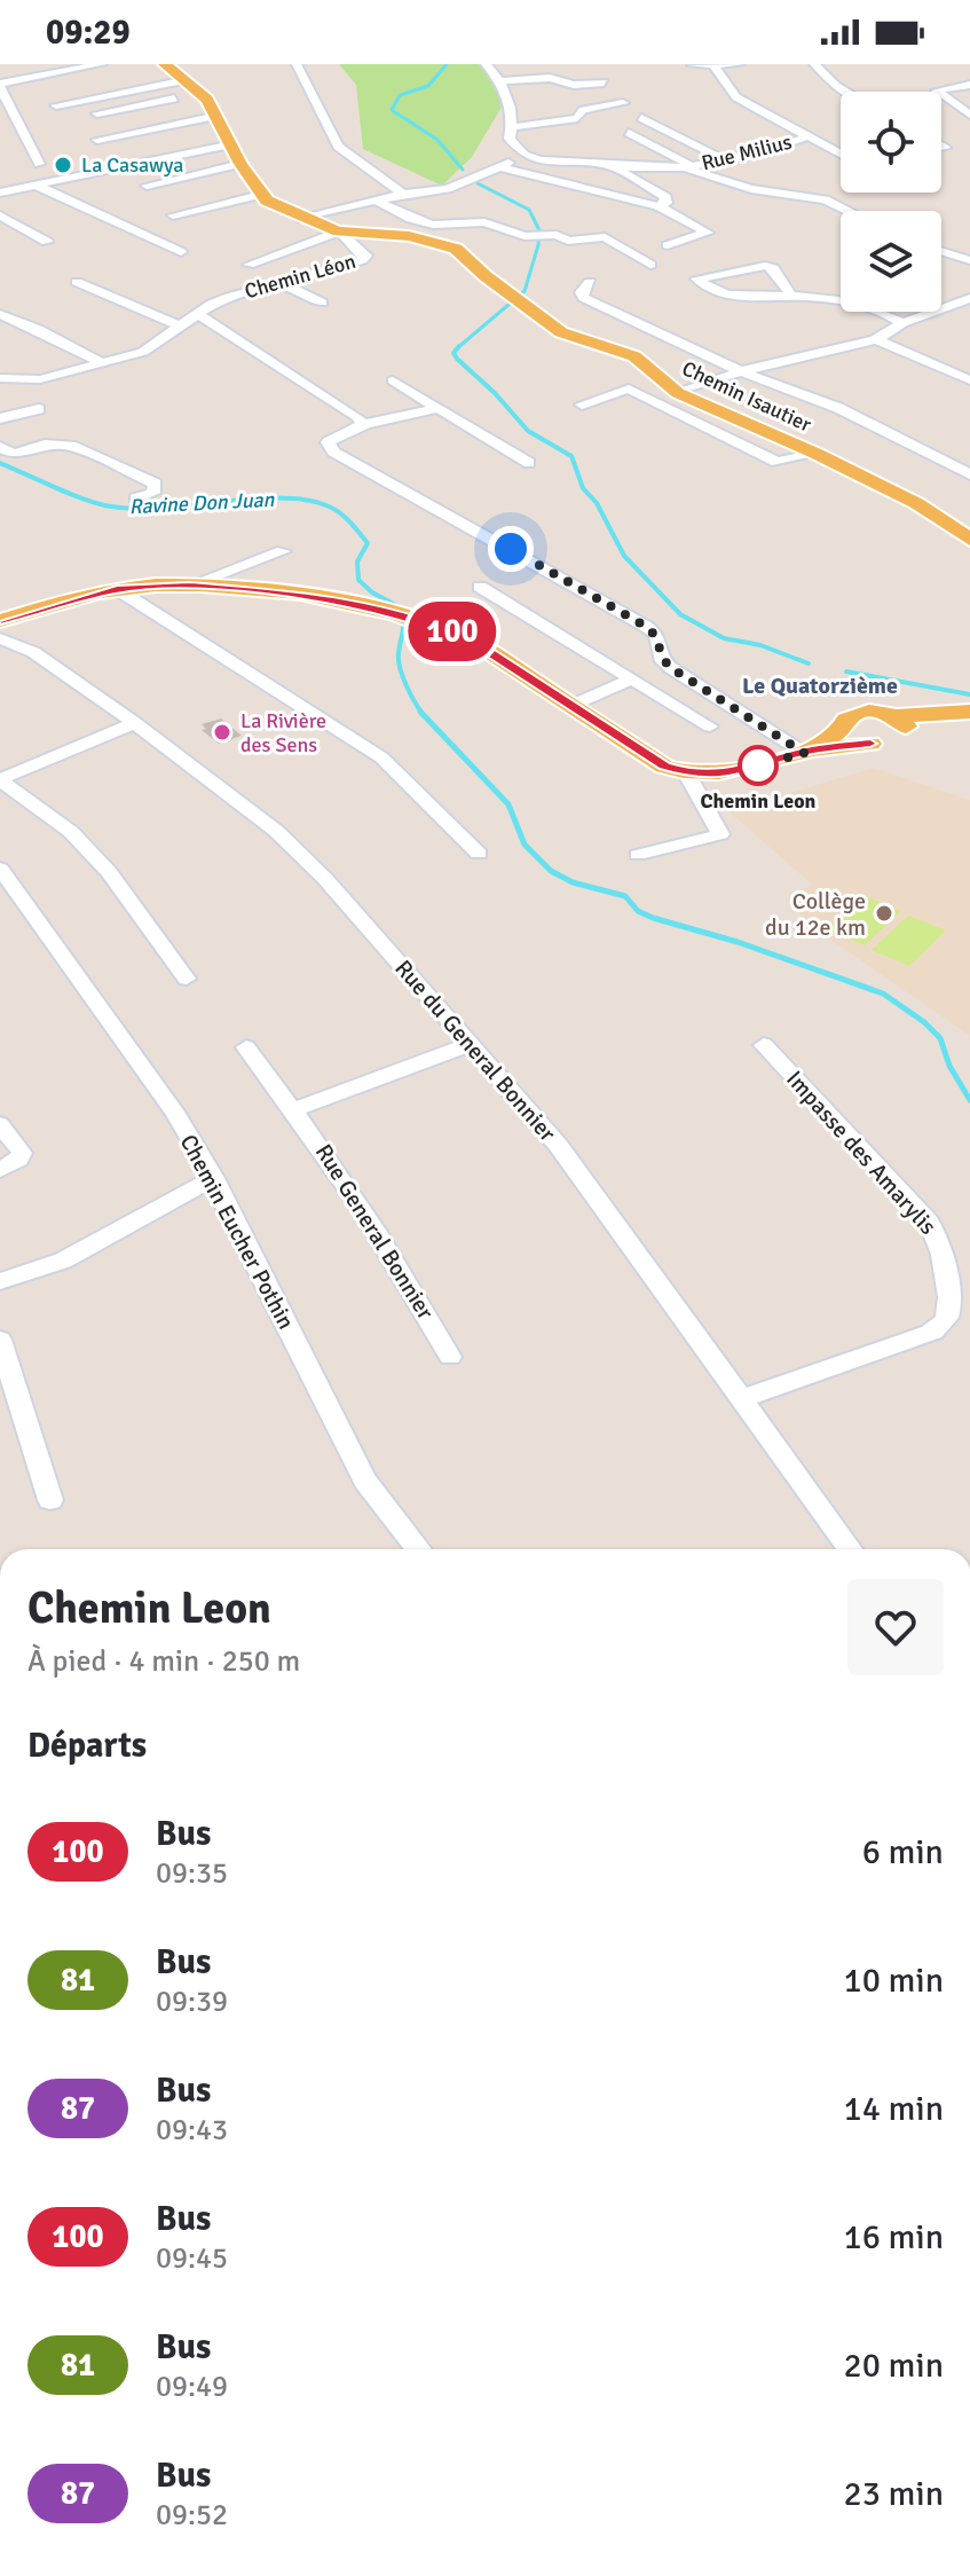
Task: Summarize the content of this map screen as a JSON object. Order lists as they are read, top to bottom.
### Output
{
  "streets": {
    "main road": ["Chemin Isautier"],
    "street": [
      "Rue Milius",
      "Chemin Léon",
      "Rue du General Bonnier",
      "Impasse des Amarylis",
      "Chemin Eucher Pothin",
      "Rue General Bonnier"
    ]
  },
  "crossings": [
    ["Chemin Léon", "Chemin Isautier"],
    ["Rue du General Bonnier", "Impasse des Amarylis"]
  ],
  "districts": ["Le Quatorzième"],
  "water": ["Ravine Don Juan"],
  "places": [
    "La Casawya",
    "La Rivière des Sens",
    "Chemin Leon",
    "Collège du 12e km"
  ],
  "lines": ["bus line 100"],
  "page": {
    "status": "09:29",
    "on_map": "100",
    "heading": [
      ["Chemin Leon", "À pied · 4 min · 250 m"],
      "Départs"
    ],
    "list": [
      {
        "mark": "100",
        "name": "Bus",
        "note": "09:35",
        "value": "6 min"
      },
      {
        "mark": "81",
        "name": "Bus",
        "note": "09:39",
        "value": "10 min"
      },
      {
        "mark": "87",
        "name": "Bus",
        "note": "09:43",
        "value": "14 min"
      },
      {
        "mark": "100",
        "name": "Bus",
        "note": "09:45",
        "value": "16 min"
      },
      {
        "mark": "81",
        "name": "Bus",
        "note": "09:49",
        "value": "20 min"
      },
      {
        "mark": "87",
        "name": "Bus",
        "note": "09:52",
        "value": "23 min"
      }
    ]
  }
}
